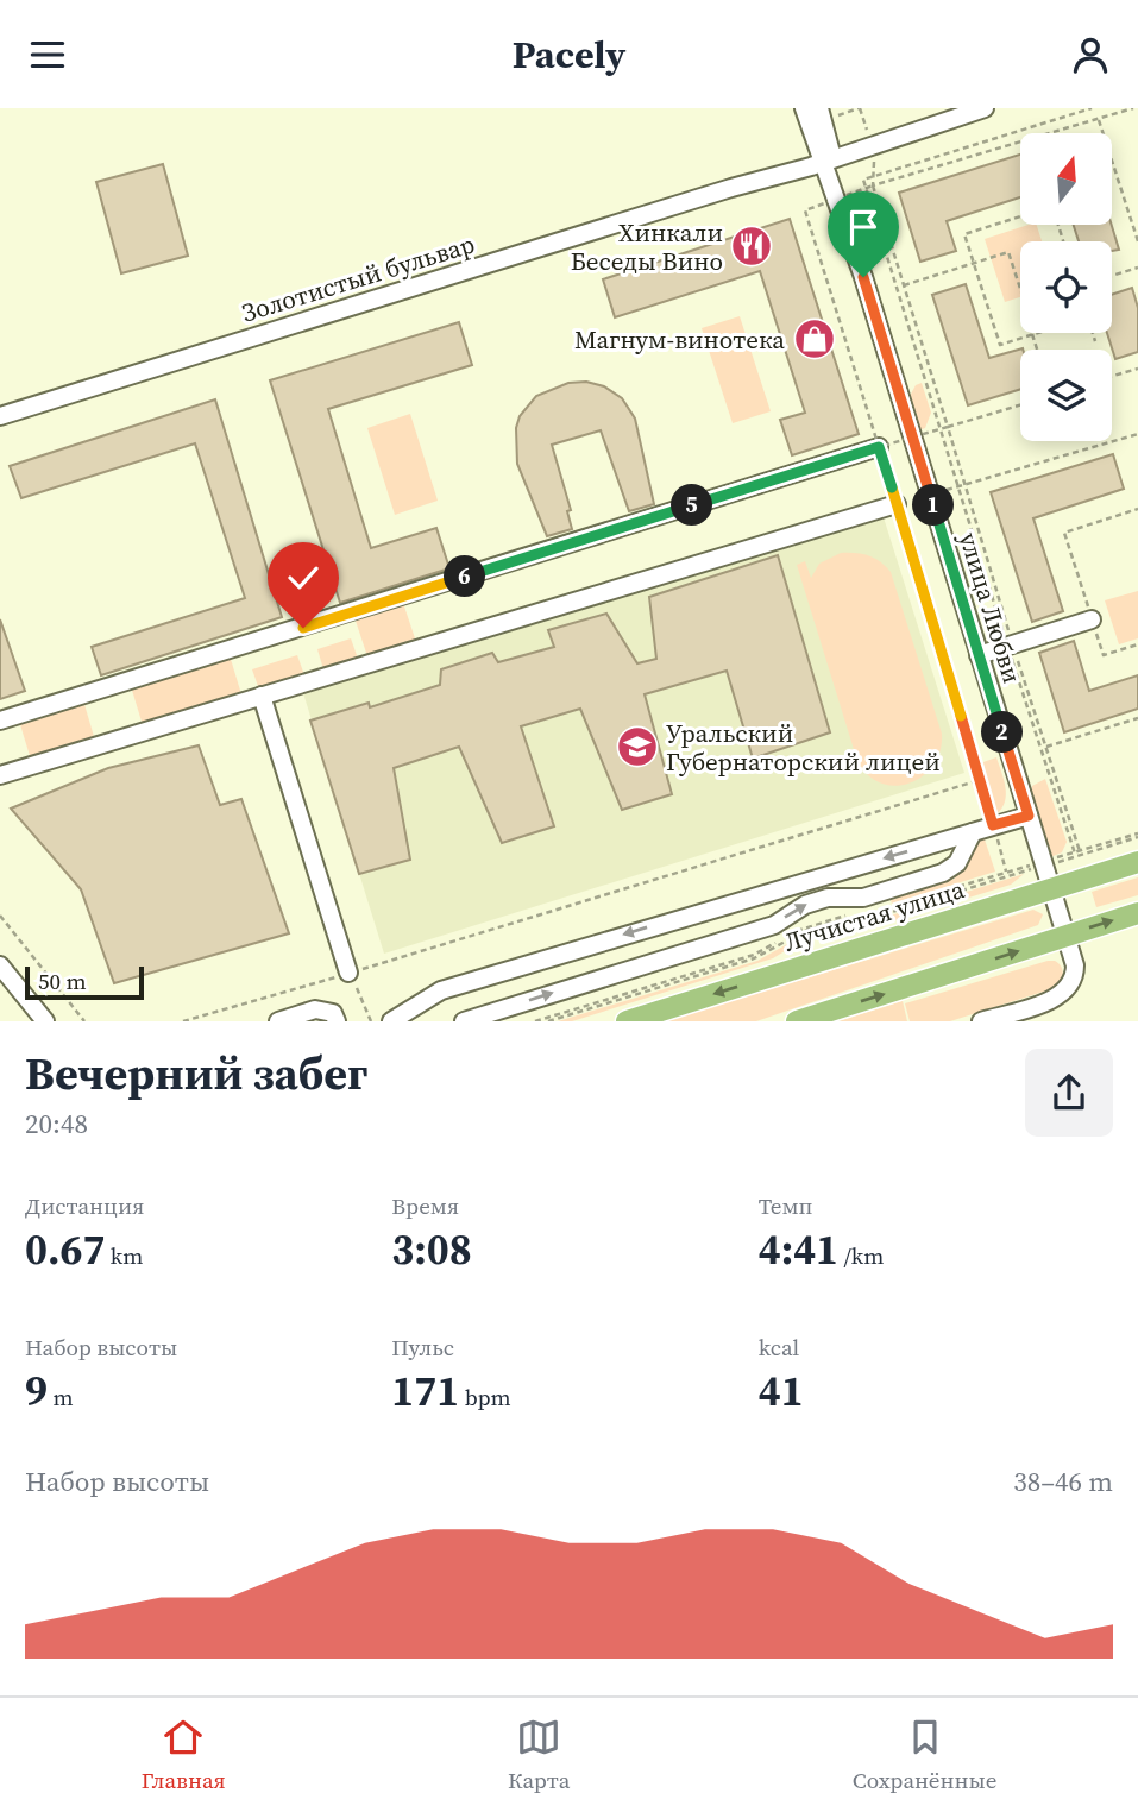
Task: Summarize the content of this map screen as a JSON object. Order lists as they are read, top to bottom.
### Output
{
  "streets": {
    "main road": ["Лучистая улица"],
    "street": ["Золотистый бульвар", "улица Любви"]
  },
  "crossings": [
    ["Золотистый бульвар", "улица Любви"],
    ["улица Любви", "Лучистая улица"]
  ],
  "places": {
    "restaurant": ["Хинкали Беседы Вино"],
    "shop": ["Магнум-винотека"],
    "school or university": ["Уральский Губернаторский лицей"]
  },
  "scale_bar": "50 m",
  "north": "top",
  "page": {
    "header": "Pacely",
    "pins": [
      "1",
      "5",
      "6",
      "2"
    ],
    "scale": "50 m",
    "heading": ["Вечерний забег", "20:48"],
    "stats": [
      ["Дистанция", "0.67 km"],
      ["Время", "3:08"],
      ["Темп", "4:41 /km"],
      ["Набор высоты", "9 m"],
      ["Пульс", "171 bpm"],
      ["kcal", "41"]
    ],
    "chart": ["Набор высоты", "38–46 m"],
    "tabs": ["Главная", "Карта", "Сохранённые"]
  }
}
